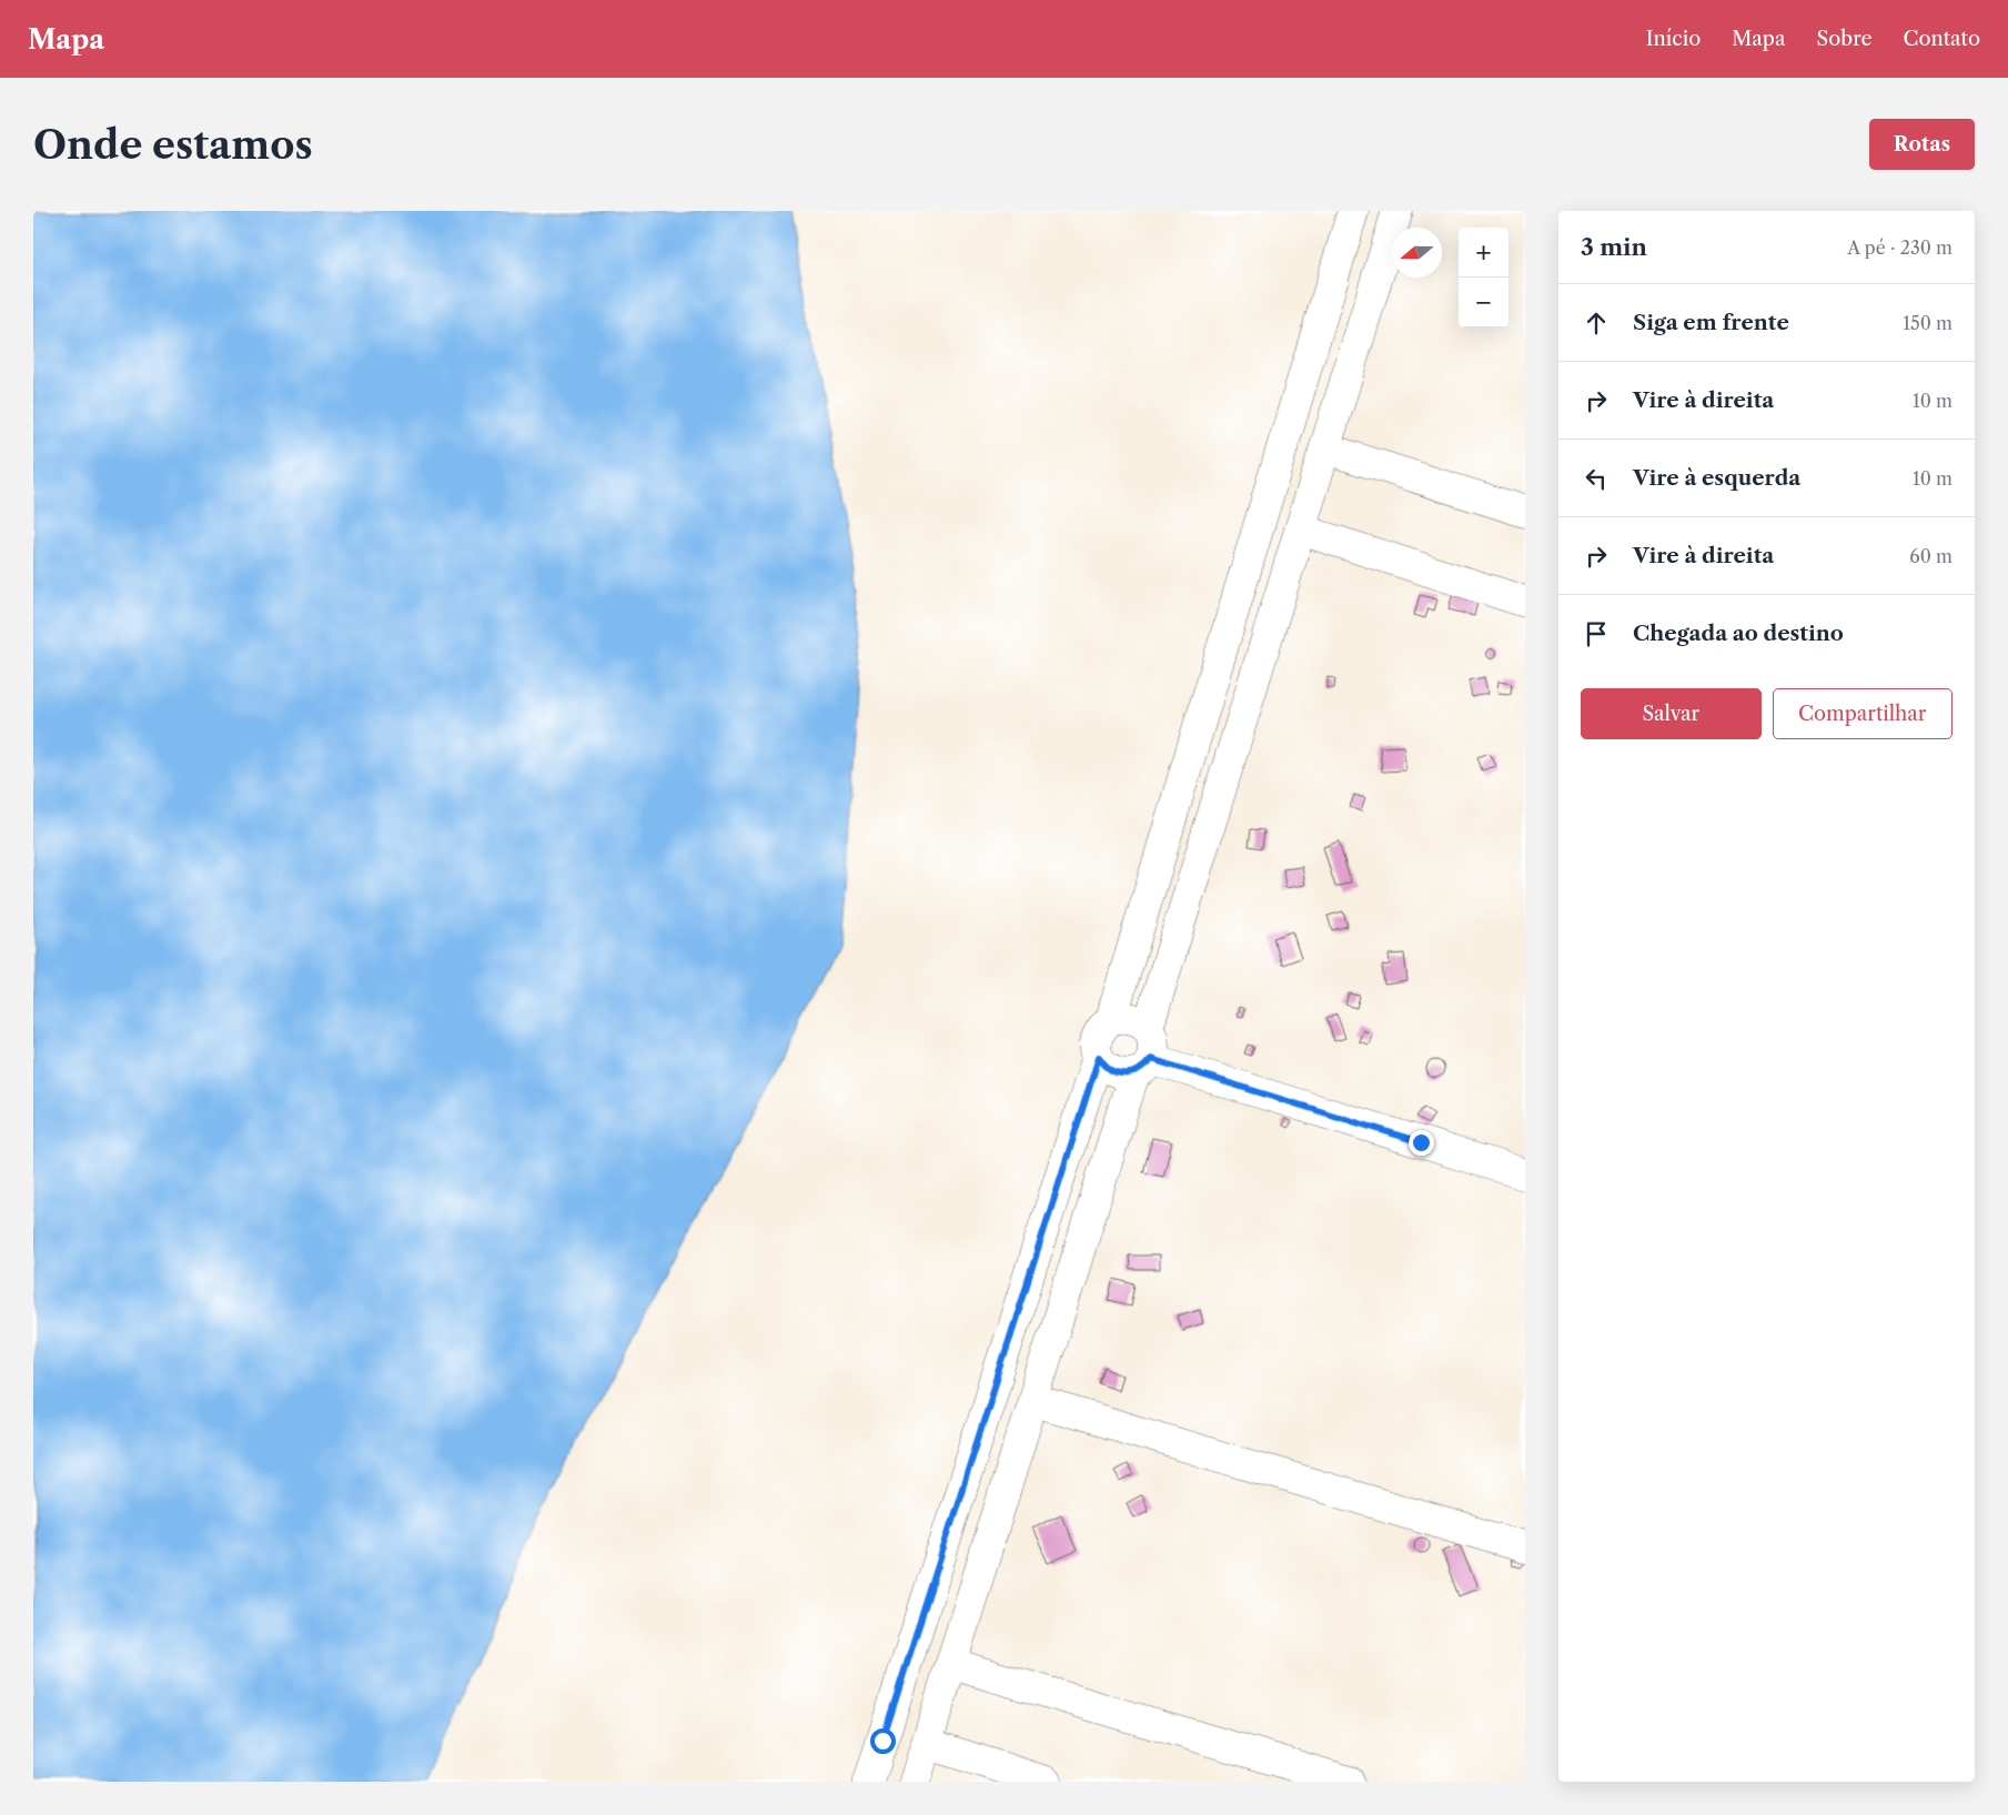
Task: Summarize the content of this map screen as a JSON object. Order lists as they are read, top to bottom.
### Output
{
  "north": "left",
  "page": {
    "header": "Mapa",
    "nav": [
      "Início",
      "Mapa",
      "Sobre",
      "Contato"
    ],
    "buttons": [
      "Rotas",
      ["Salvar", "Compartilhar"]
    ],
    "title": "Onde estamos",
    "heading": ["3 min", "A pé · 230 m"],
    "map_buttons": ["+", "−"],
    "list": [
      ["Siga em frente", "150 m"],
      ["Vire à direita", "10 m"],
      ["Vire à esquerda", "10 m"],
      ["Vire à direita", "60 m"],
      "Chegada ao destino"
    ]
  }
}
